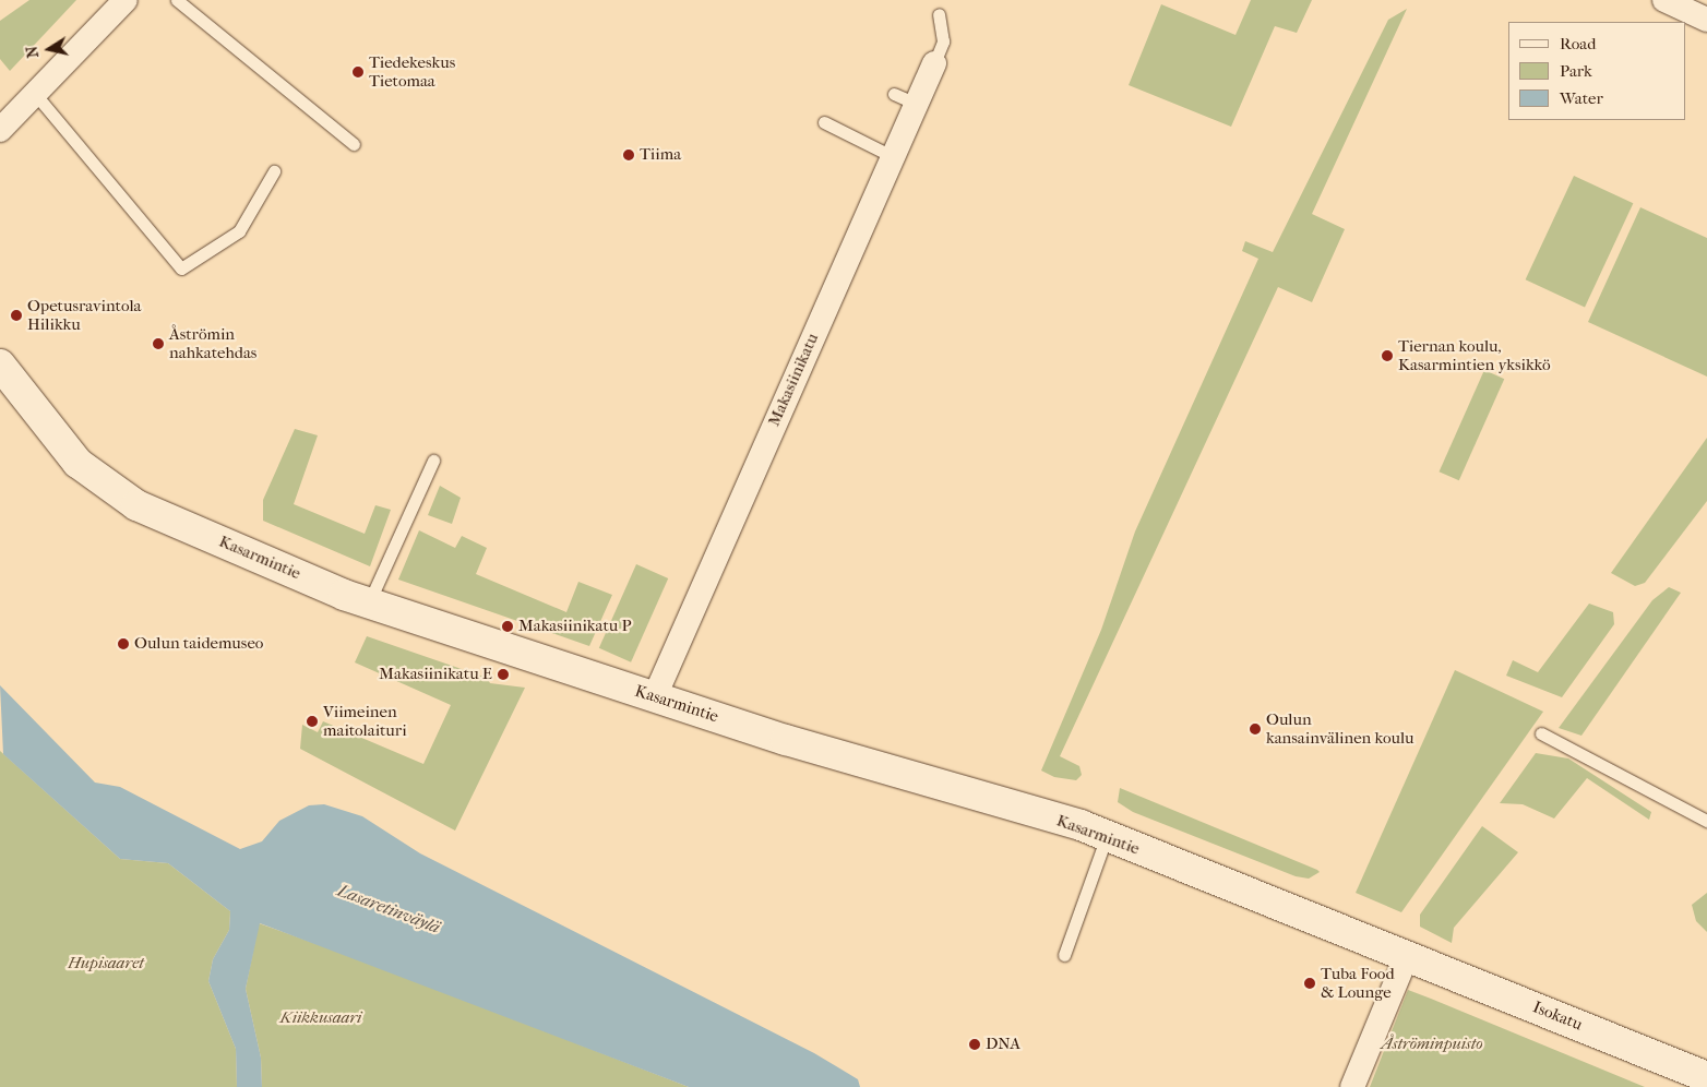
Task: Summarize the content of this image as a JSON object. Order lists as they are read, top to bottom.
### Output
{
  "streets": {
    "street": ["Makasiinikatu", "Kasarmintie", "Isokatu"]
  },
  "crossings": [
    ["Makasiinikatu", "Kasarmintie"],
    ["Kasarmintie", "Isokatu"]
  ],
  "water": ["Lasaretinväylä"],
  "parks": ["Hupisaaret", "Kiikkusaari", "Åströminpuisto"],
  "places": [
    "Tiedekeskus Tietomaa",
    "Tiima",
    "Opetusravintola Hilikku",
    "Åströmin nahkatehdas",
    "Tiernan koulu, Kasarmintien yksikkö",
    "Makasiinikatu P",
    "Oulun taidemuseo",
    "Makasiinikatu E",
    "Viimeinen maitolaituri",
    "Oulun kansainvälinen koulu",
    "Tuba Food & Lounge",
    "DNA"
  ],
  "legend": ["Road", "Park", "Water"],
  "north": "left"
}
